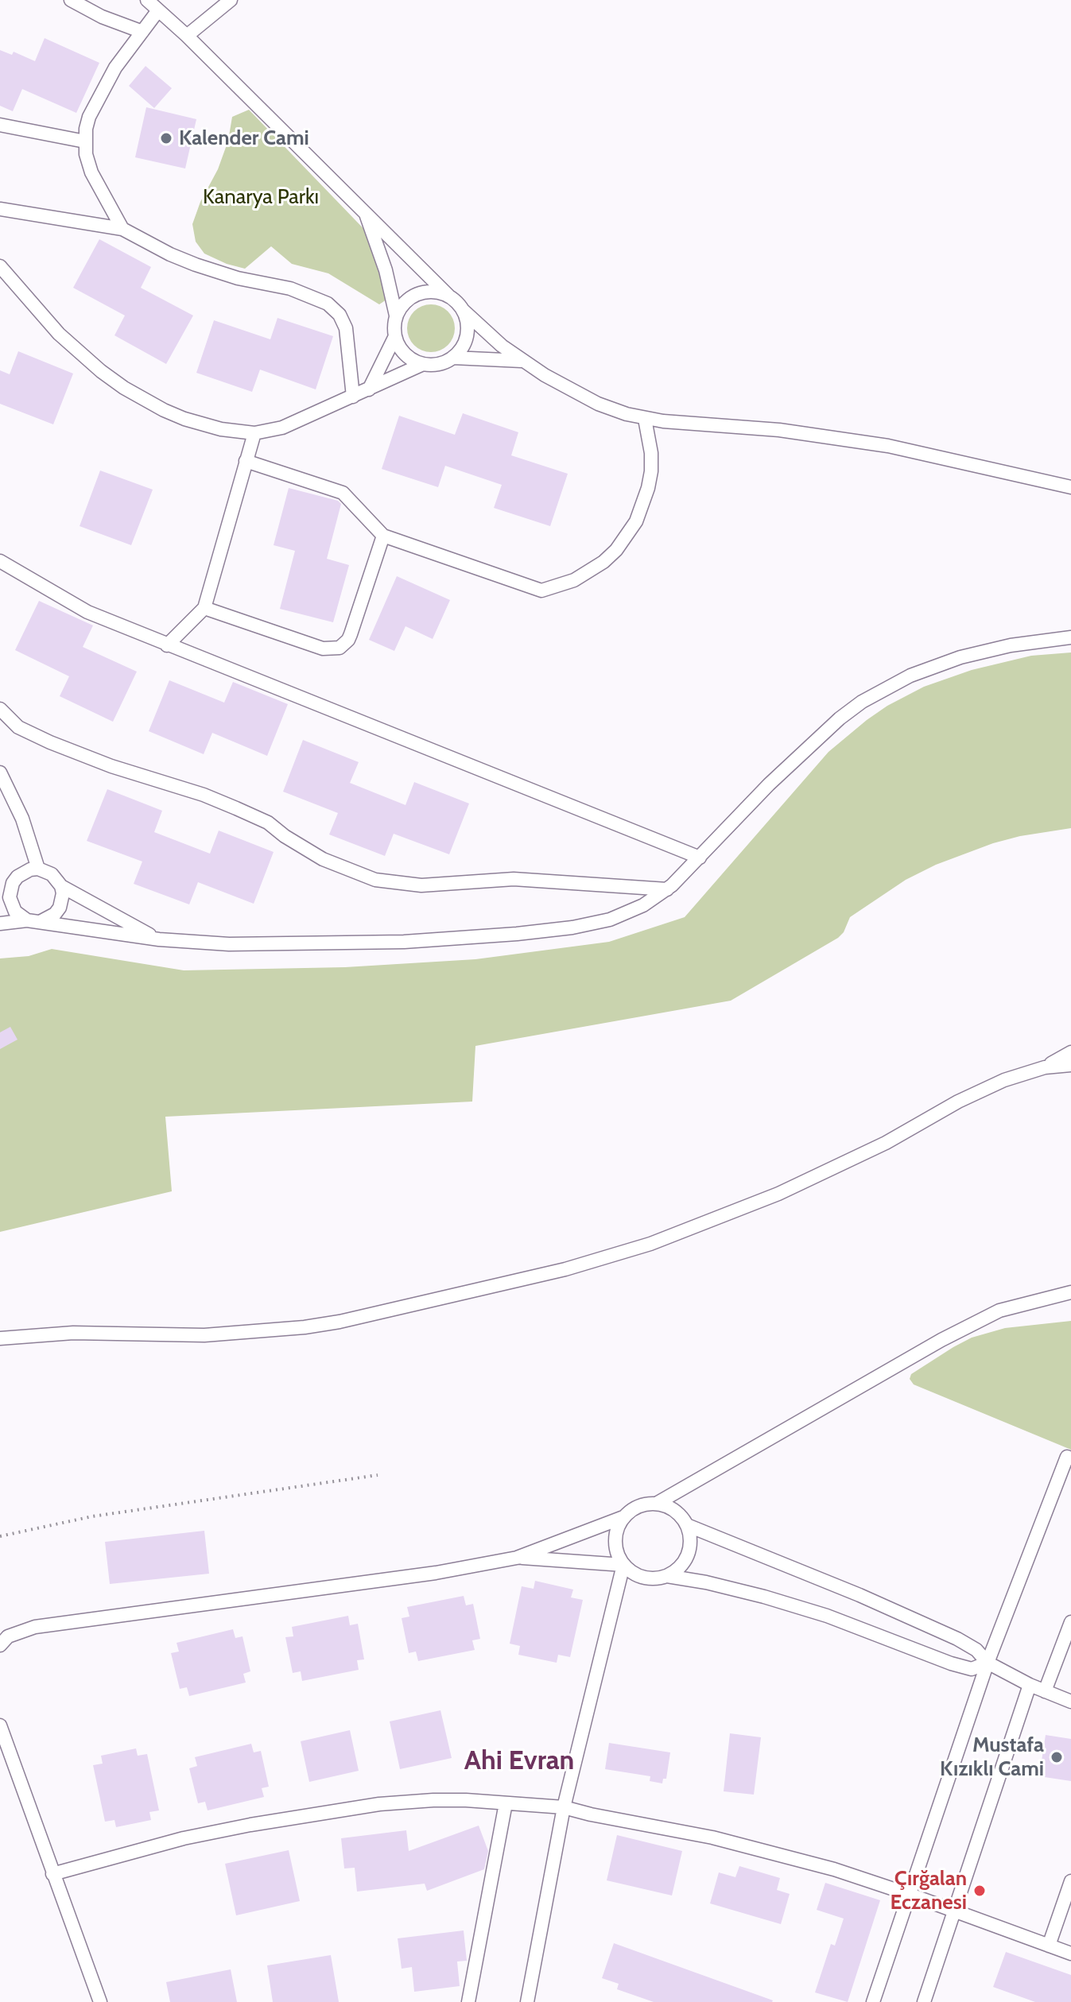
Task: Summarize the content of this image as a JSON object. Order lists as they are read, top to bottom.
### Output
{
  "districts": ["Ahi Evran"],
  "parks": ["Kanarya Parkı"],
  "places": ["Kalender Cami", "Mustafa Kızıklı Cami", "Çırğalan Eczanesi"]
}
